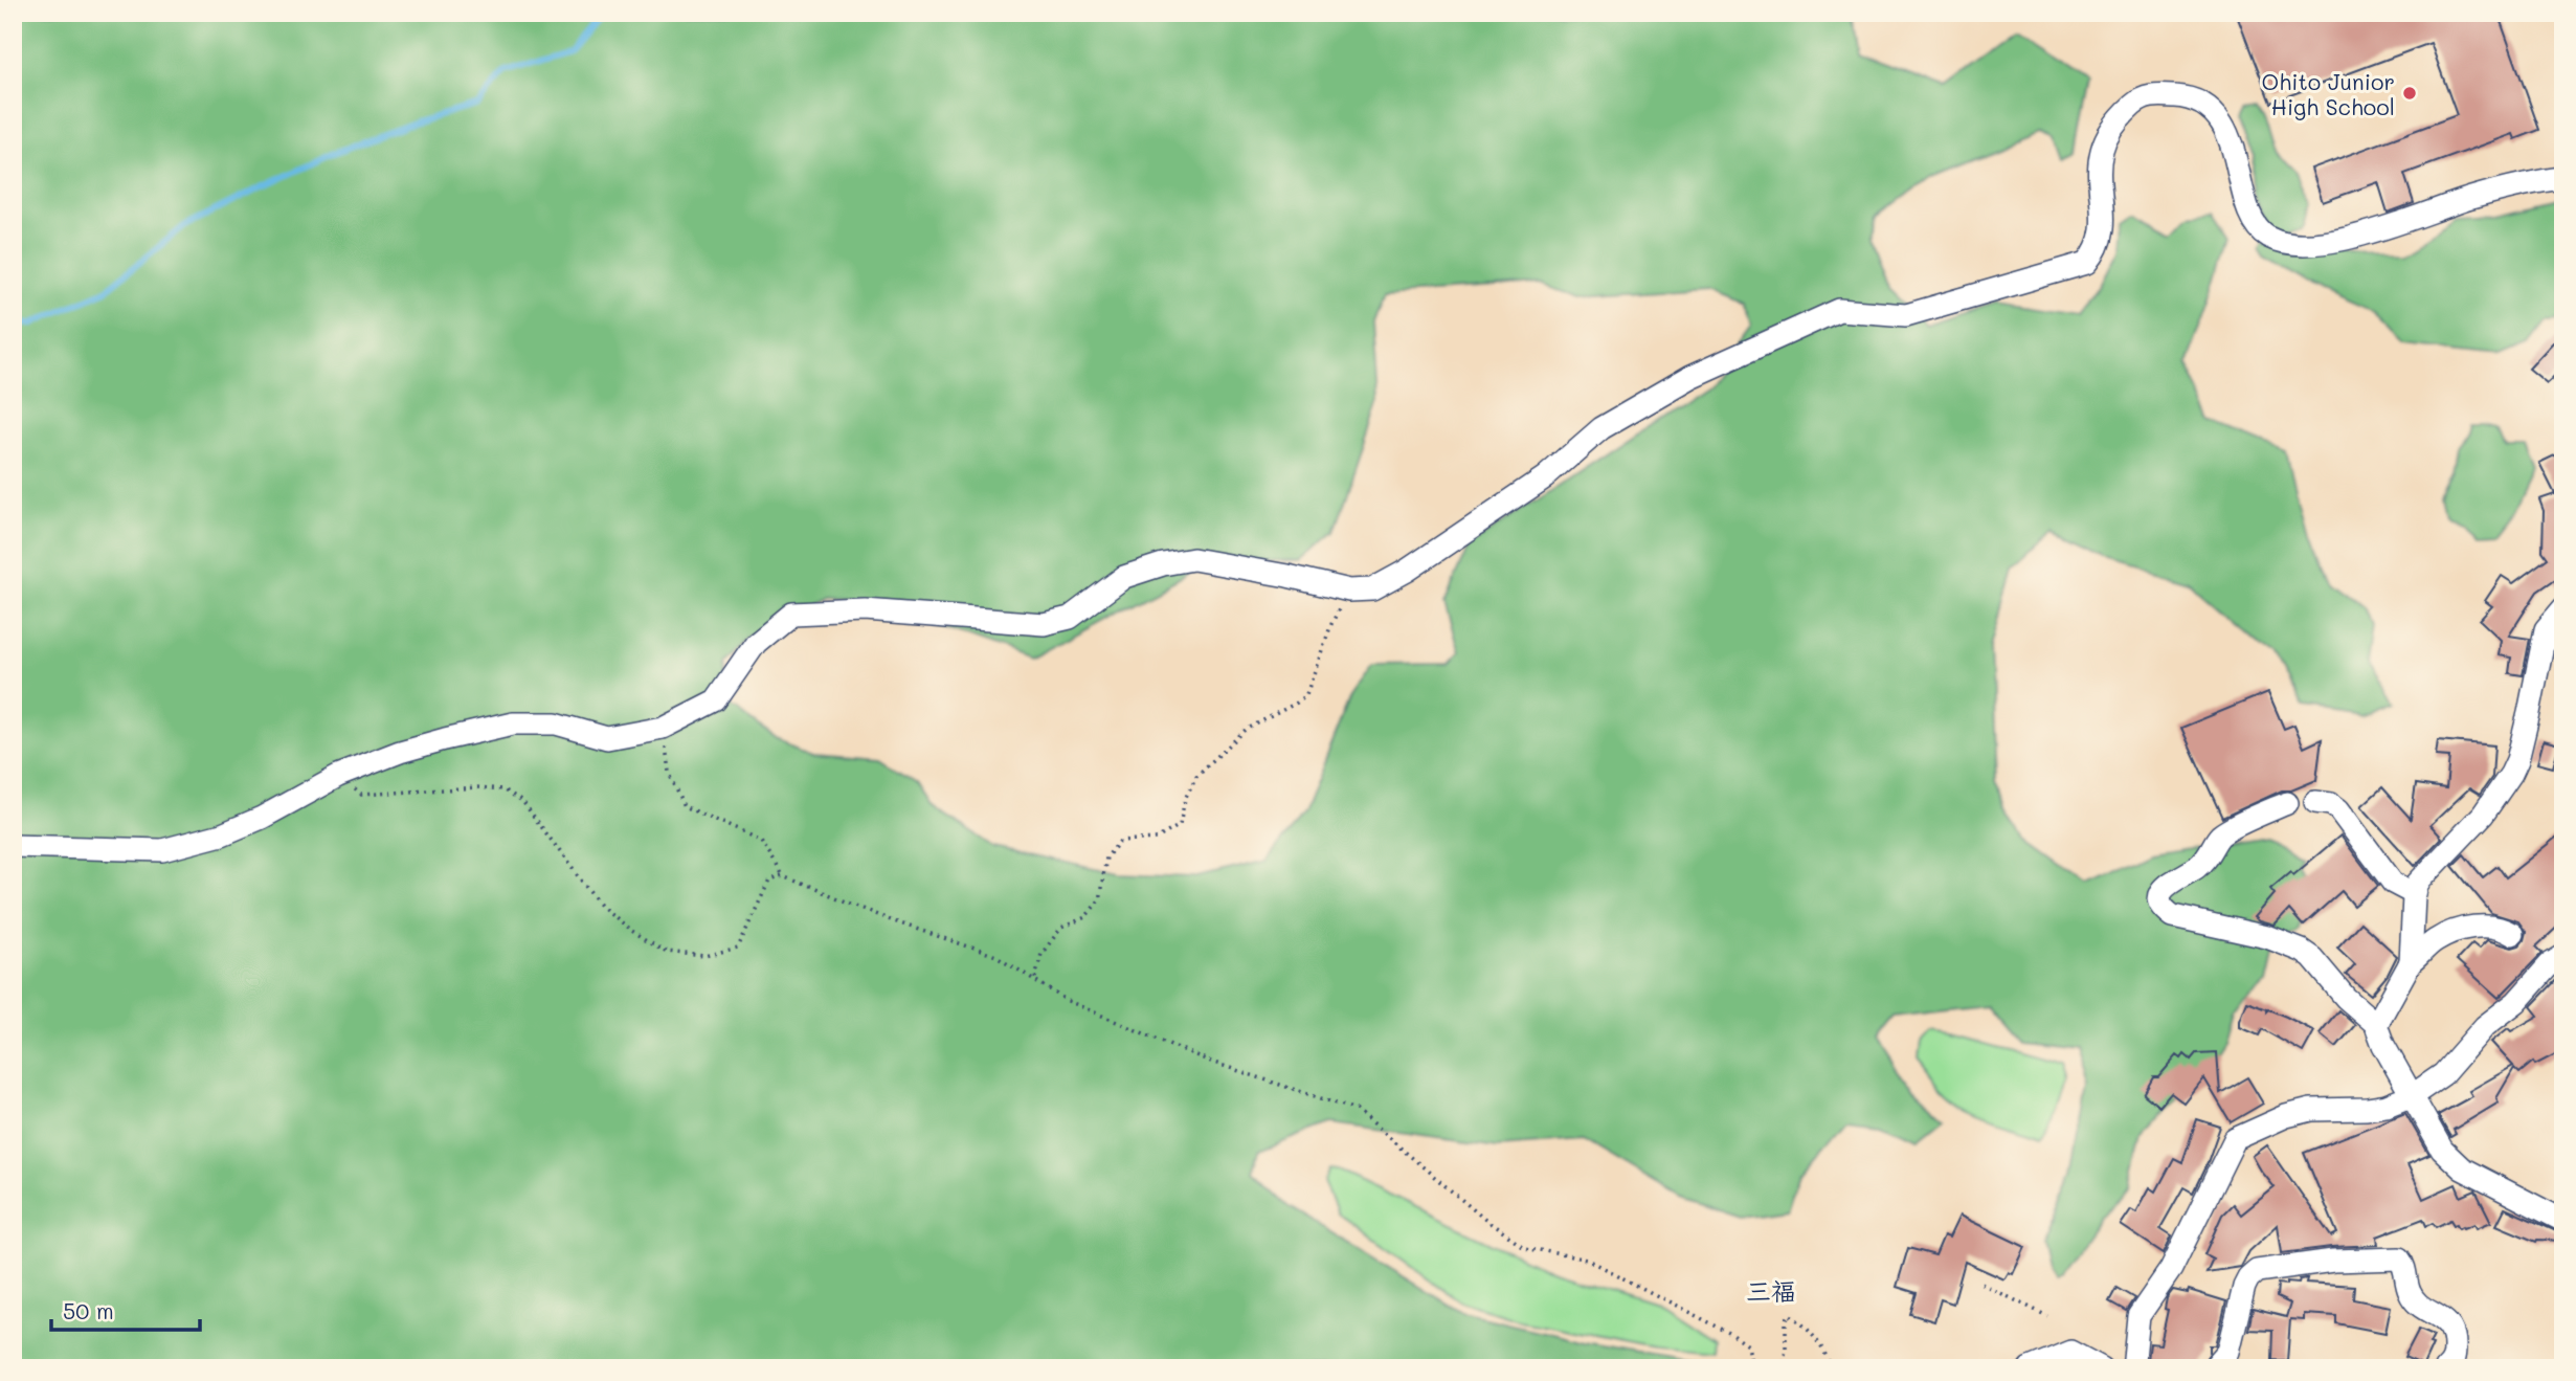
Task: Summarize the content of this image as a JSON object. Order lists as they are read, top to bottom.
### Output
{
  "districts": ["三福"],
  "places": ["Ohito Junior High School"],
  "scale_bar": "50 m"
}
